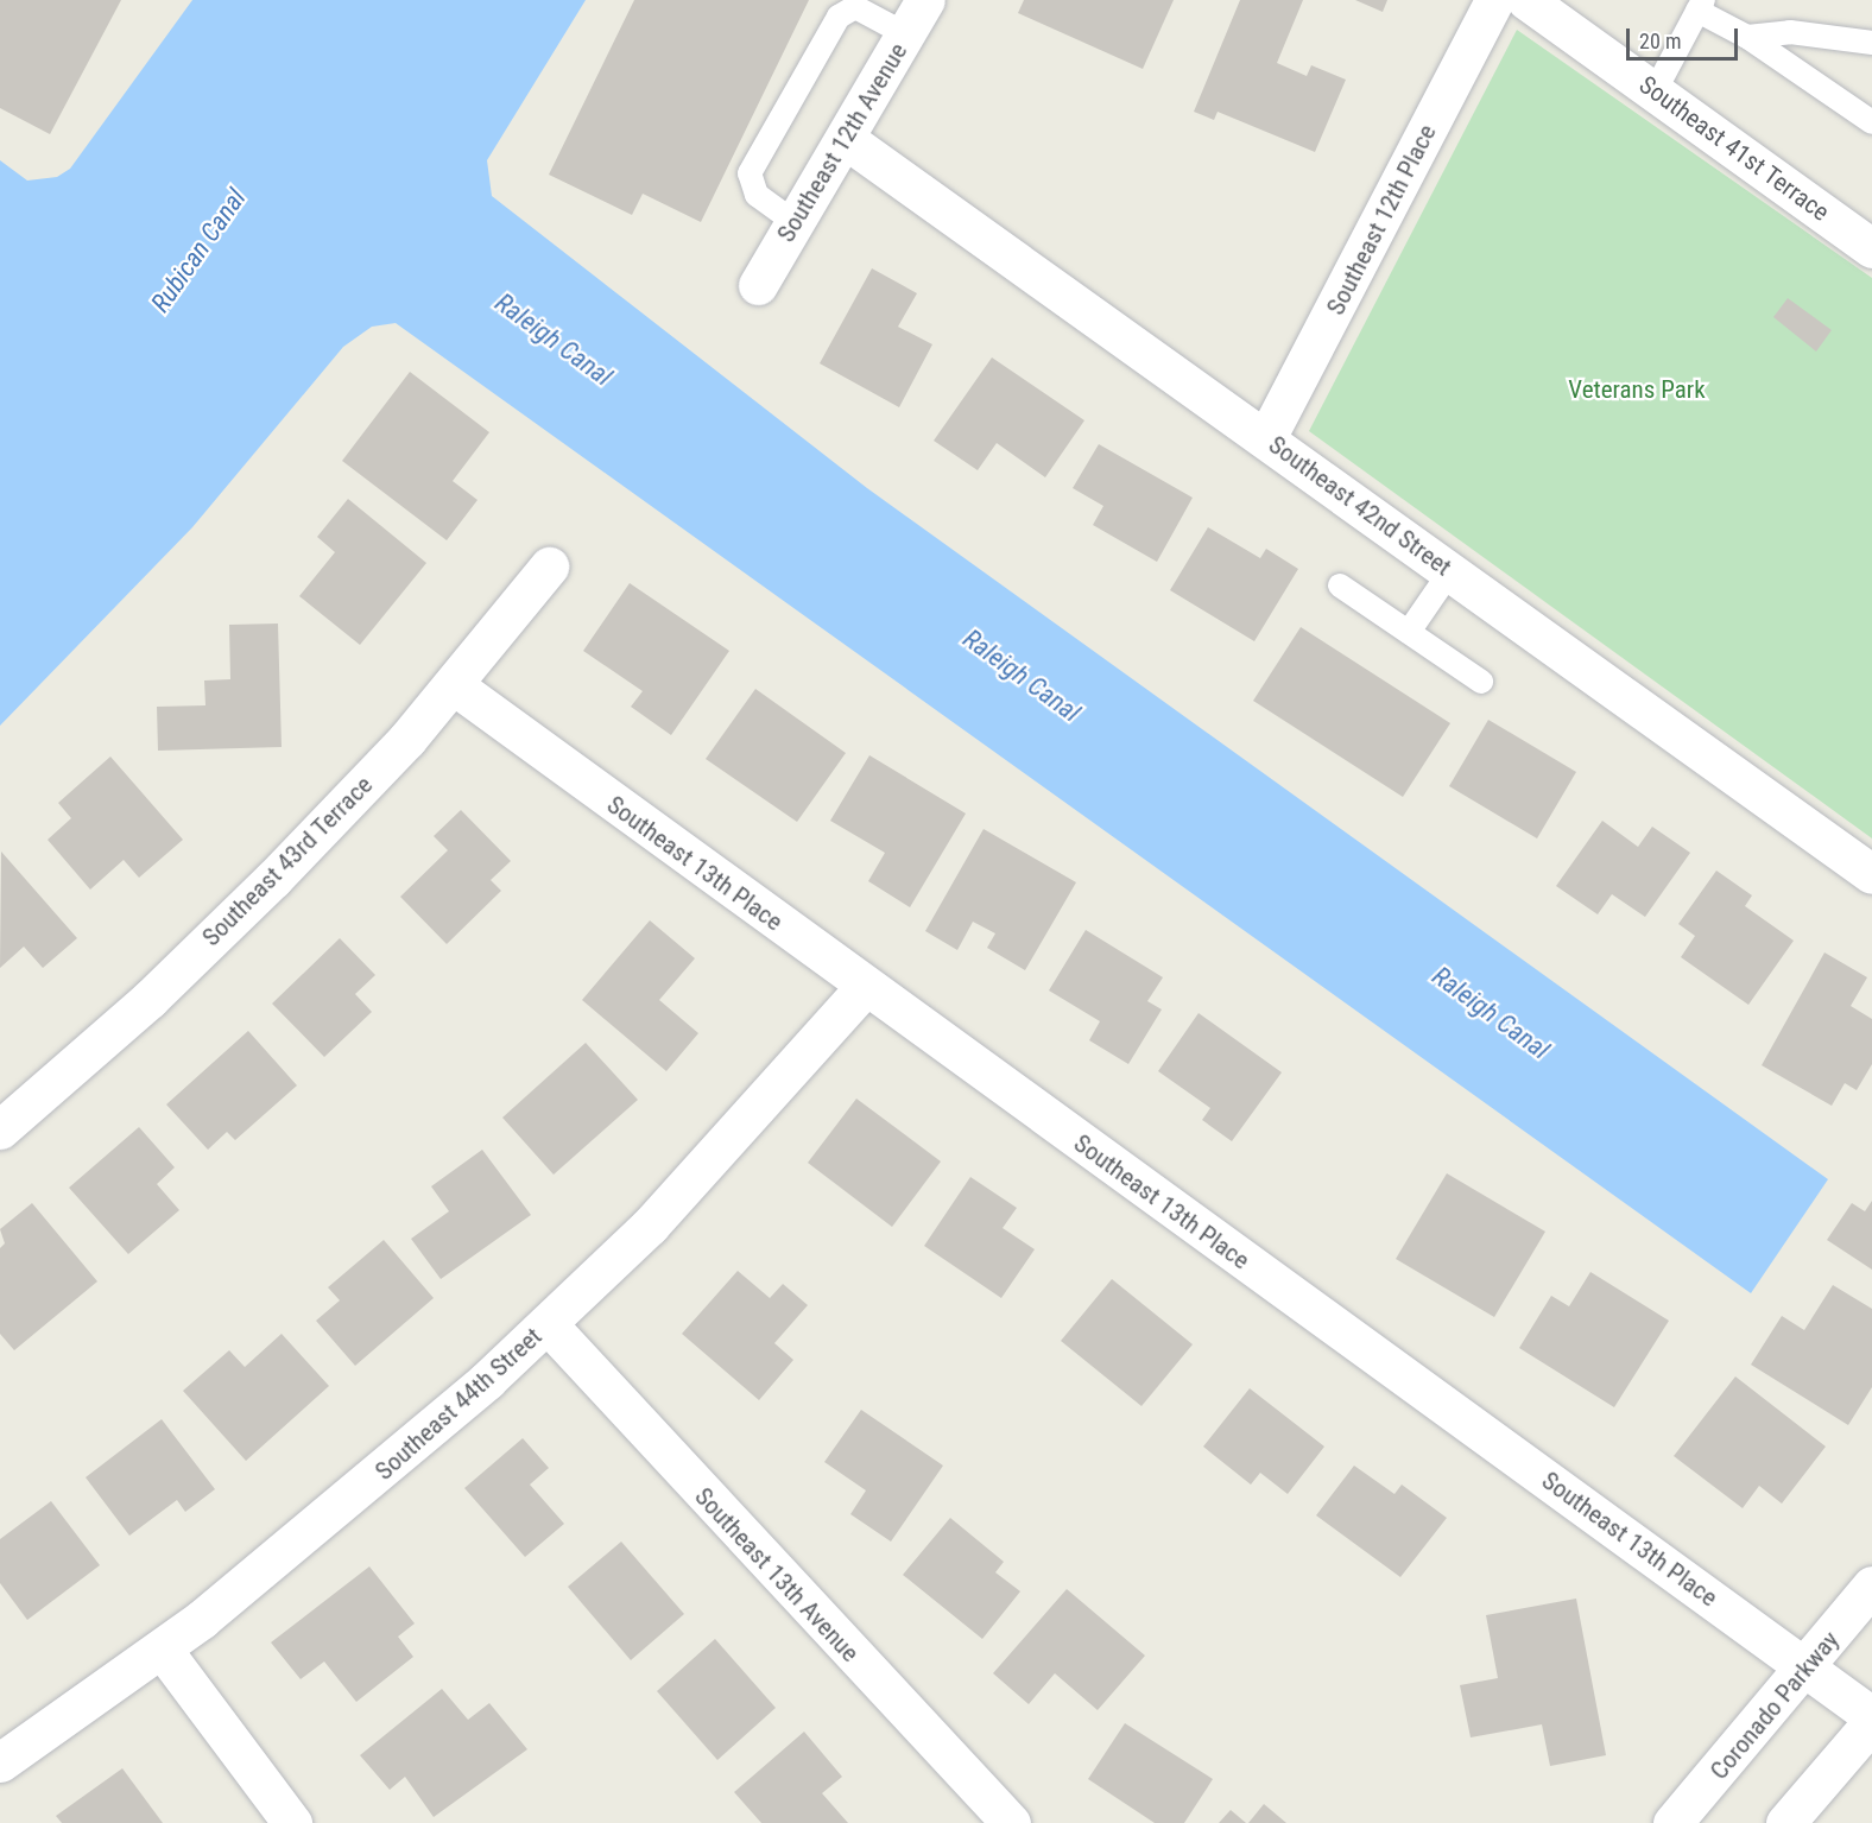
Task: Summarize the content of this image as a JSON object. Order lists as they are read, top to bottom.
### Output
{
  "streets": {
    "street": [
      "Southeast 12th Avenue",
      "Southeast 41st Terrace",
      "Southeast 12th Place",
      "Southeast 42nd Street",
      "Southeast 43rd Terrace",
      "Southeast 13th Place",
      "Southeast 44th Street",
      "Southeast 13th Avenue",
      "Coronado Parkway"
    ]
  },
  "crossings": [
    ["Southeast 12th Avenue", "Southeast 42nd Street"],
    ["Southeast 12th Place", "Southeast 42nd Street"],
    ["Southeast 43rd Terrace", "Southeast 13th Place"],
    ["Southeast 13th Place", "Southeast 44th Street"],
    ["Southeast 13th Place", "Coronado Parkway"],
    ["Southeast 44th Street", "Southeast 13th Avenue"]
  ],
  "water": ["Rubican Canal", "Raleigh Canal"],
  "parks": ["Veterans Park"],
  "scale_bar": "20 m"
}
